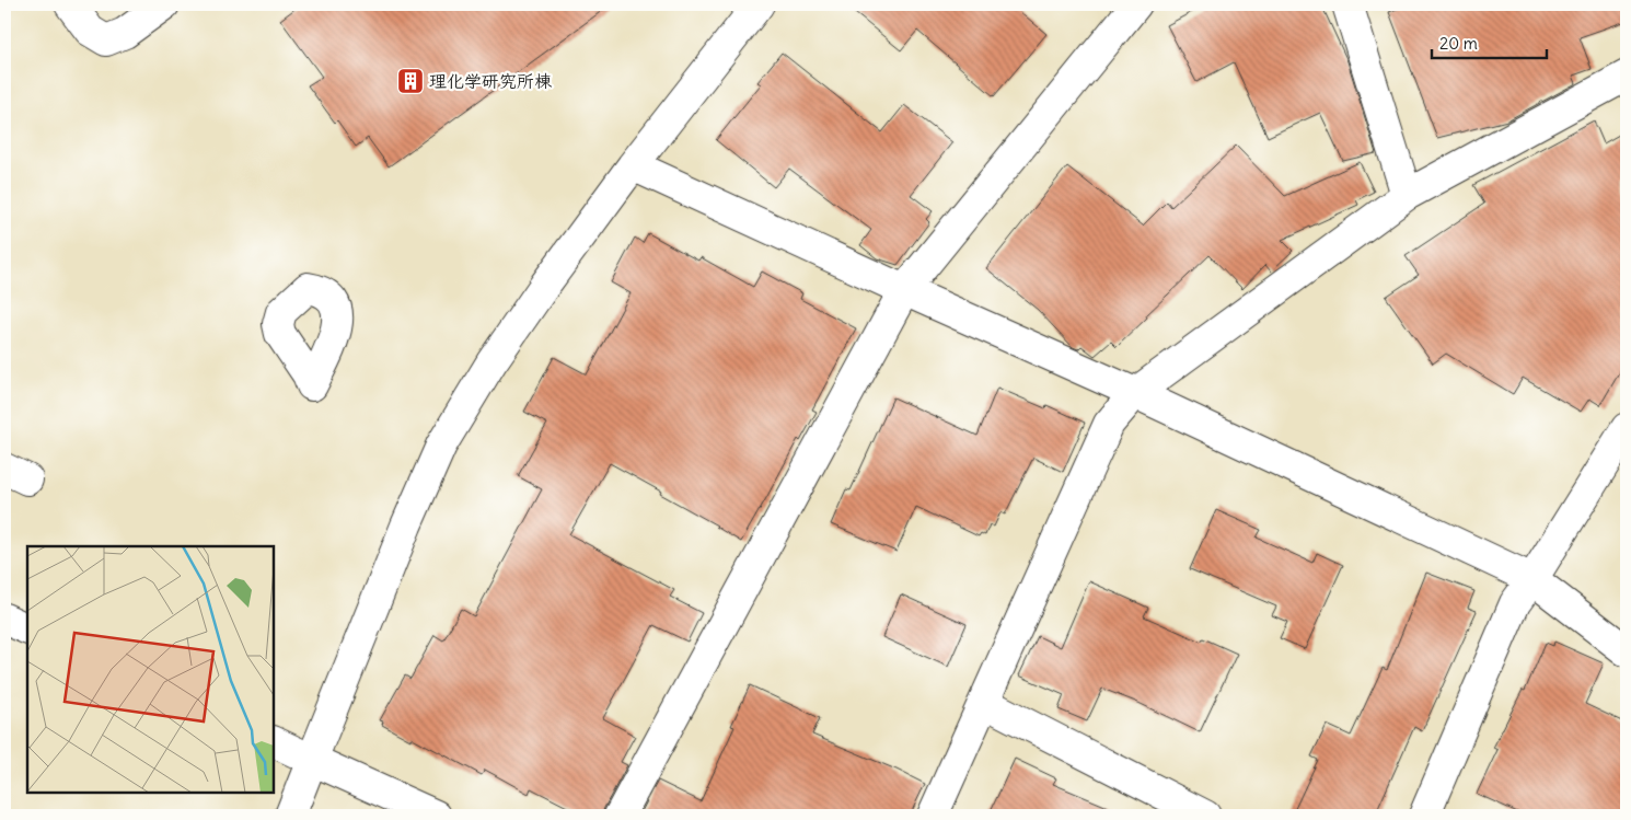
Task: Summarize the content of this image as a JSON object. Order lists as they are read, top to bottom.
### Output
{
  "places": {
    "building": ["理化学研究所棟"]
  },
  "scale_bar": "20 m"
}
